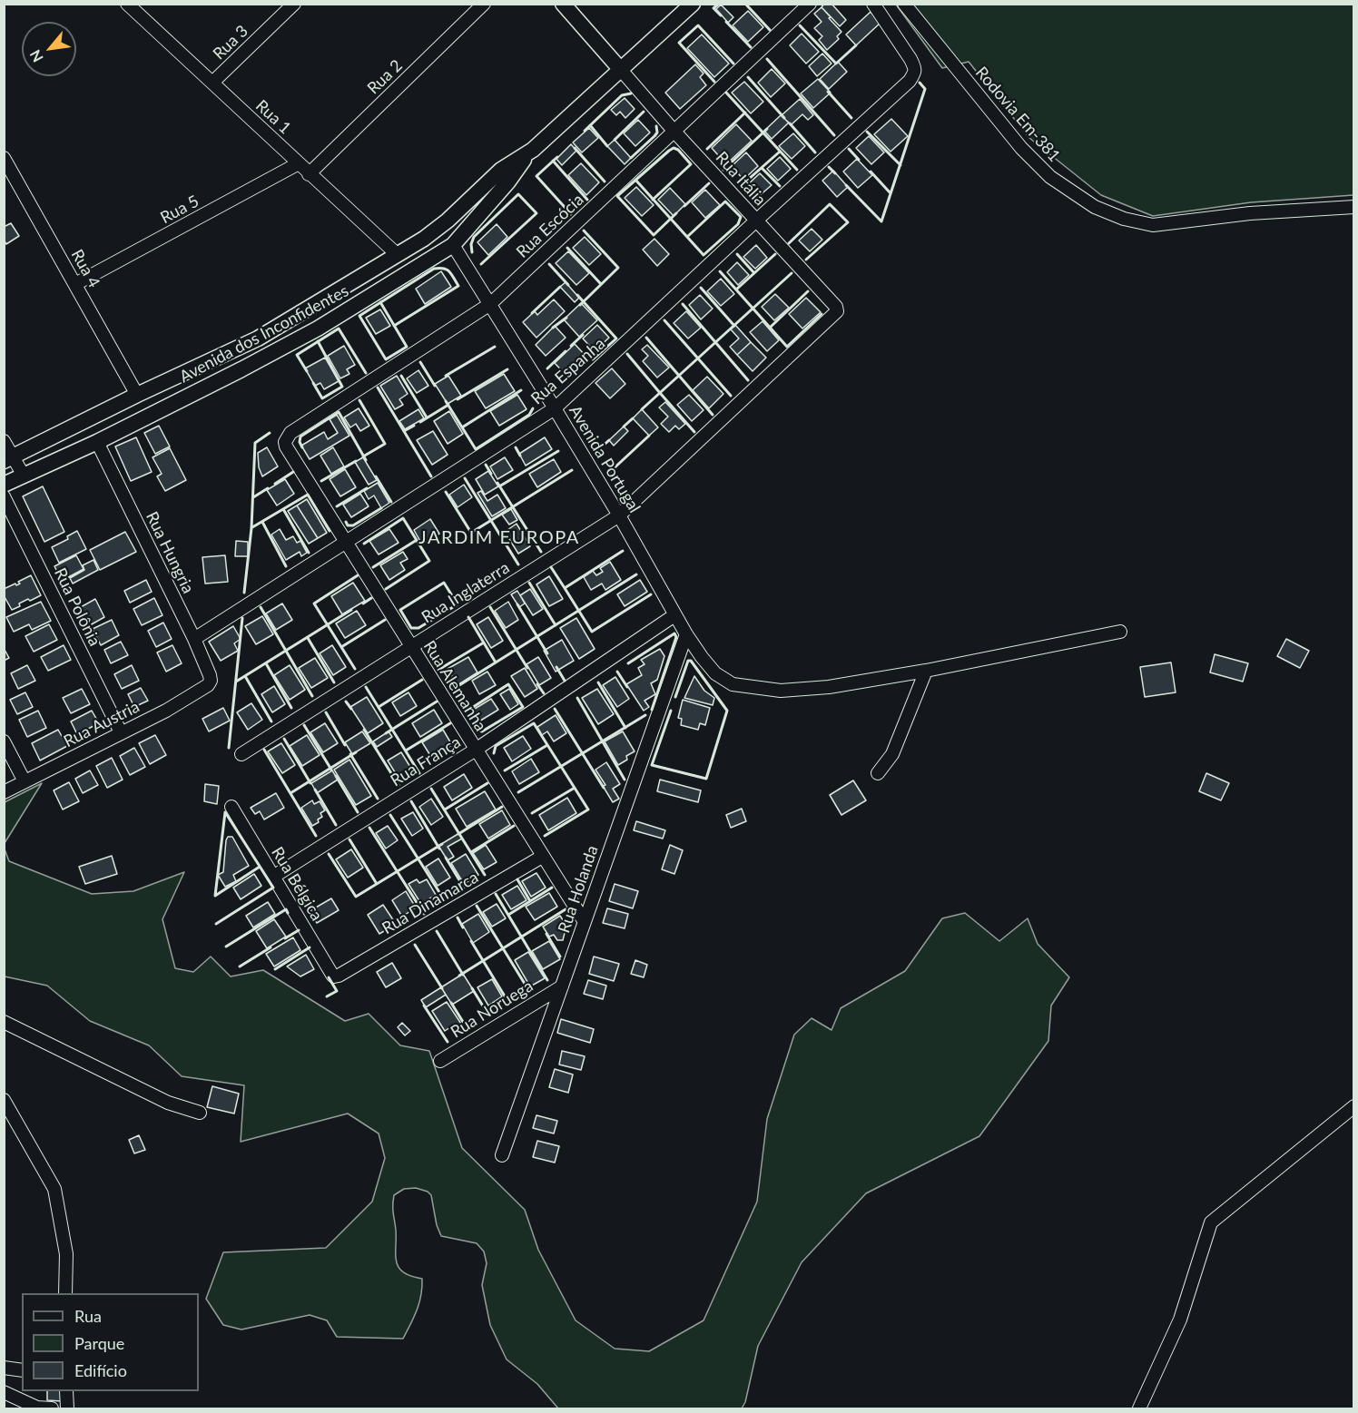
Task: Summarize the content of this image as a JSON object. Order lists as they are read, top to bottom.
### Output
{
  "streets": {
    "street": [
      "Rua 3",
      "Rua 2",
      "Rodovia Em-381",
      "Rua 1",
      "Rua Itália",
      "Rua 5",
      "Rua Escócia",
      "Rua 4",
      "Avenida dos Inconfidentes",
      "Rua Espanha",
      "Avenida Portugal",
      "Rua Hungria",
      "Rua Inglaterra",
      "Rua Polônia",
      "Rua Alemanha",
      "Rua Austria",
      "Rua França",
      "Rua Bélgica",
      "Rua Holanda",
      "Rua Dinamarca",
      "Rua Noruega"
    ]
  },
  "crossings": [
    ["Rua 3", "Rua 1"],
    ["Rua 2", "Rua 1"],
    ["Rua 1", "Rua 5"],
    ["Rua 1", "Avenida dos Inconfidentes"],
    ["Rua Itália", "Rua Escócia"],
    ["Rua Itália", "Avenida dos Inconfidentes"],
    ["Rua Itália", "Rua Espanha"],
    ["Rua Itália", "Rua Inglaterra"],
    ["Rua 5", "Rua 4"],
    ["Rua Escócia", "Avenida Portugal"],
    ["Rua Escócia", "Rua Alemanha"],
    ["Rua 4", "Avenida dos Inconfidentes"],
    ["Avenida dos Inconfidentes", "Avenida Portugal"],
    ["Avenida dos Inconfidentes", "Rua Hungria"],
    ["Rua Espanha", "Avenida Portugal"],
    ["Rua Espanha", "Rua Hungria"],
    ["Rua Espanha", "Rua Alemanha"],
    ["Avenida Portugal", "Rua Inglaterra"],
    ["Avenida Portugal", "Rua França"],
    ["Avenida Portugal", "Rua Holanda"],
    ["Rua Hungria", "Rua Austria"],
    ["Rua Inglaterra", "Rua Alemanha"],
    ["Rua Polônia", "Rua Austria"],
    ["Rua Alemanha", "Rua França"],
    ["Rua Alemanha", "Rua Holanda"],
    ["Rua Alemanha", "Rua Dinamarca"],
    ["Rua França", "Rua Bélgica"],
    ["Rua Bélgica", "Rua Dinamarca"],
    ["Rua Holanda", "Rua Noruega"]
  ],
  "districts": ["JARDIM EUROPA"],
  "legend": ["Rua", "Parque", "Edifício"],
  "north": "bottom left"
}
